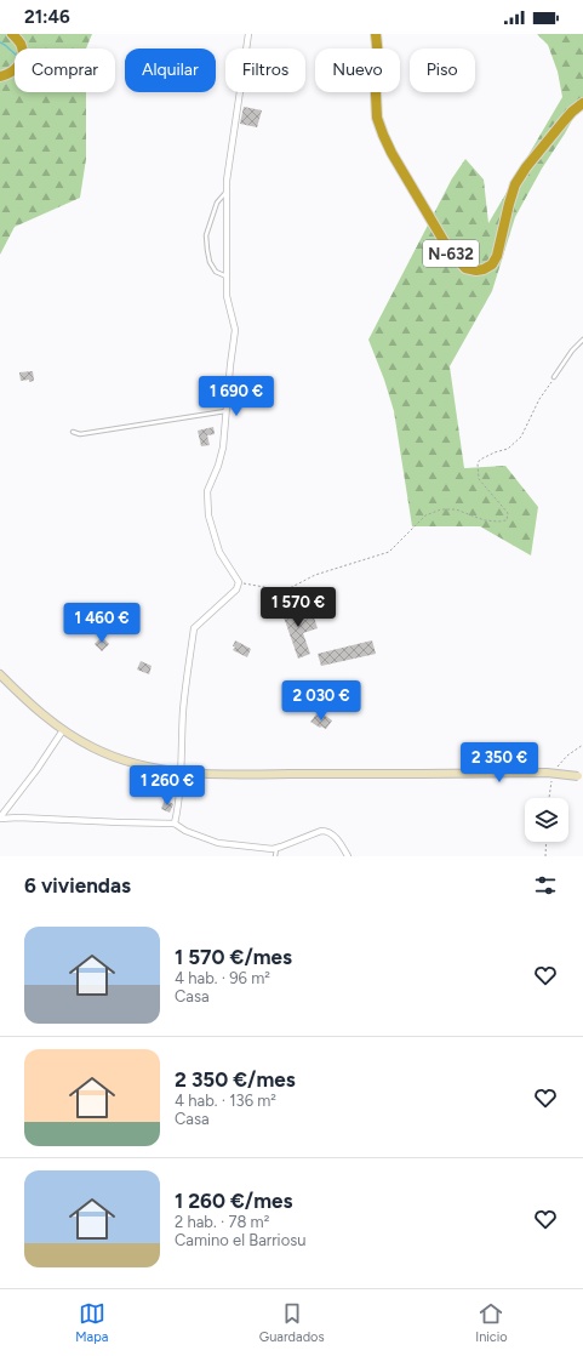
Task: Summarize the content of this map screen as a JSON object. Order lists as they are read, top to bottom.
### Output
{
  "streets": {
    "highway": ["N-632"]
  },
  "page": {
    "status": "21:46",
    "chip": [
      "Comprar",
      "Alquilar",
      "Filtros",
      "Nuevo",
      "Piso"
    ],
    "price": [
      "1 690 €",
      "1 570 €",
      "1 460 €",
      "2 030 €",
      "2 350 €",
      "1 260 €"
    ],
    "heading": "6 viviendas",
    "list": [
      {
        "name": "1 570 €/mes",
        "note": "4 hab. · 96 m² · Casa"
      },
      {
        "name": "2 350 €/mes",
        "note": "4 hab. · 136 m² · Casa"
      },
      {
        "name": "1 260 €/mes",
        "note": "2 hab. · 78 m² · Camino el Barriosu"
      }
    ],
    "tabs": ["Mapa", "Guardados", "Inicio"]
  }
}
